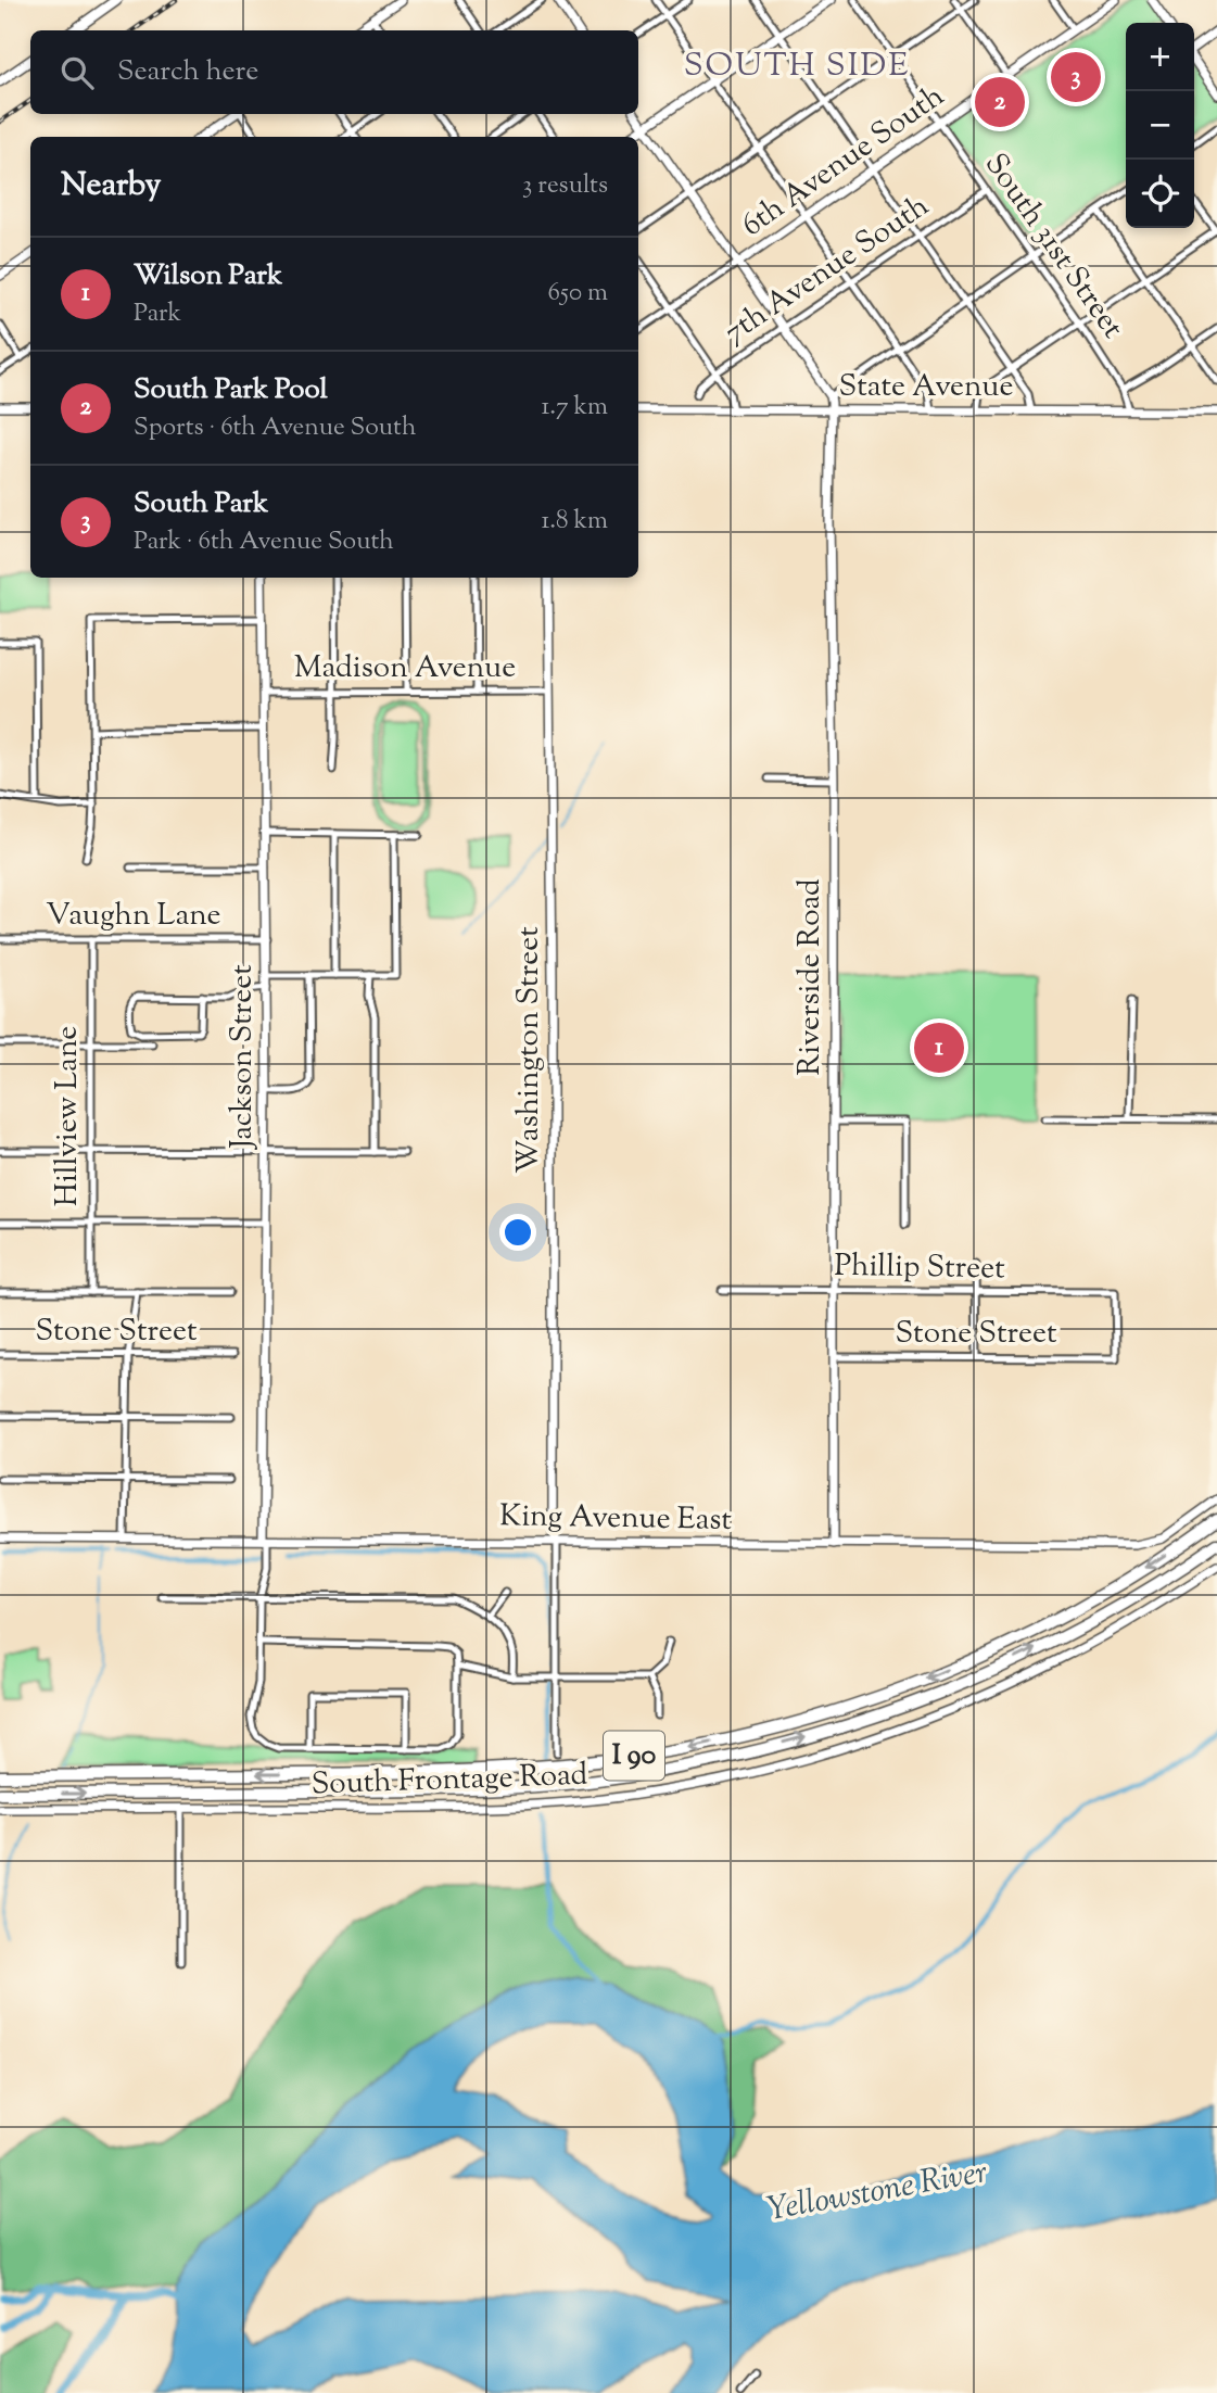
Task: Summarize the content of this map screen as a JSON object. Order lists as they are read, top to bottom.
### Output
{
  "streets": {
    "highway": ["I 90"],
    "street": [
      "6th Avenue South",
      "South 31st Street",
      "7th Avenue South",
      "State Avenue",
      "Madison Avenue",
      "Vaughn Lane",
      "Riverside Road",
      "Washington Street",
      "Jackson Street",
      "Hillview Lane",
      "Phillip Street",
      "Stone Street",
      "King Avenue East",
      "South Frontage Road"
    ]
  },
  "crossings": [
    ["6th Avenue South", "South 31st Street"],
    ["South 31st Street", "7th Avenue South"],
    ["South 31st Street", "State Avenue"],
    ["State Avenue", "Riverside Road"],
    ["Madison Avenue", "Washington Street"],
    ["Madison Avenue", "Jackson Street"],
    ["Vaughn Lane", "Jackson Street"],
    ["Vaughn Lane", "Hillview Lane"],
    ["Riverside Road", "Phillip Street"],
    ["Riverside Road", "Stone Street"],
    ["Riverside Road", "King Avenue East"],
    ["Washington Street", "King Avenue East"],
    ["Jackson Street", "King Avenue East"],
    ["Phillip Street", "Stone Street"]
  ],
  "districts": ["SOUTH SIDE"],
  "water": ["Yellowstone River"],
  "page": {
    "map_buttons": ["+", "−"],
    "search": "Search here",
    "pins": ["3", "2", "1"],
    "heading": ["Nearby", "3 results"],
    "list": [
      {
        "mark": "1",
        "name": "Wilson Park",
        "note": "Park",
        "value": "650 m"
      },
      {
        "mark": "2",
        "name": "South Park Pool",
        "note": "Sports · 6th Avenue South",
        "value": "1.7 km"
      },
      {
        "mark": "3",
        "name": "South Park",
        "note": "Park · 6th Avenue South",
        "value": "1.8 km"
      }
    ]
  }
}
